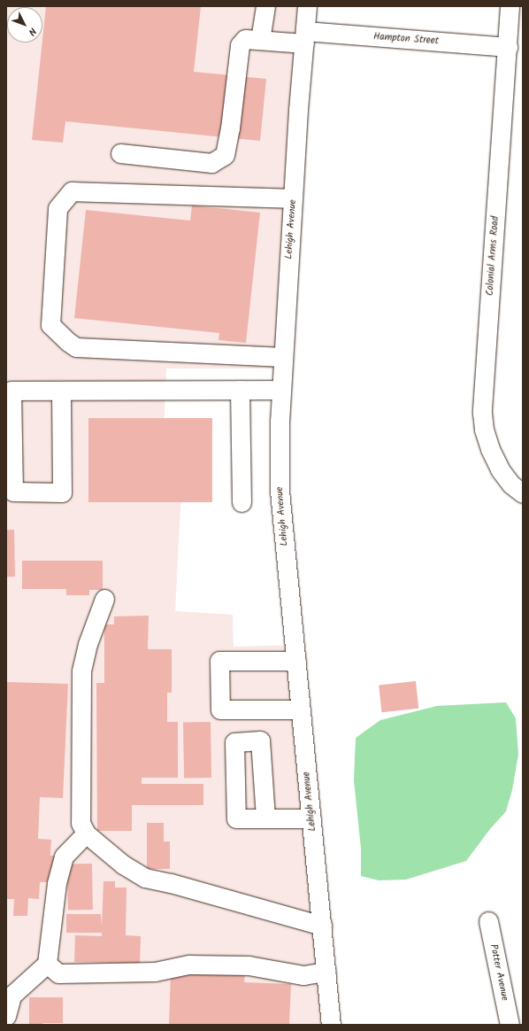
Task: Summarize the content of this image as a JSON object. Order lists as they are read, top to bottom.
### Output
{
  "streets": {
    "street": [
      "Hampton Street",
      "Lehigh Avenue",
      "Colonial Arms Road",
      "Potter Avenue"
    ]
  },
  "crossings": [
    ["Hampton Street", "Lehigh Avenue"],
    ["Hampton Street", "Colonial Arms Road"]
  ],
  "north": "bottom right"
}
